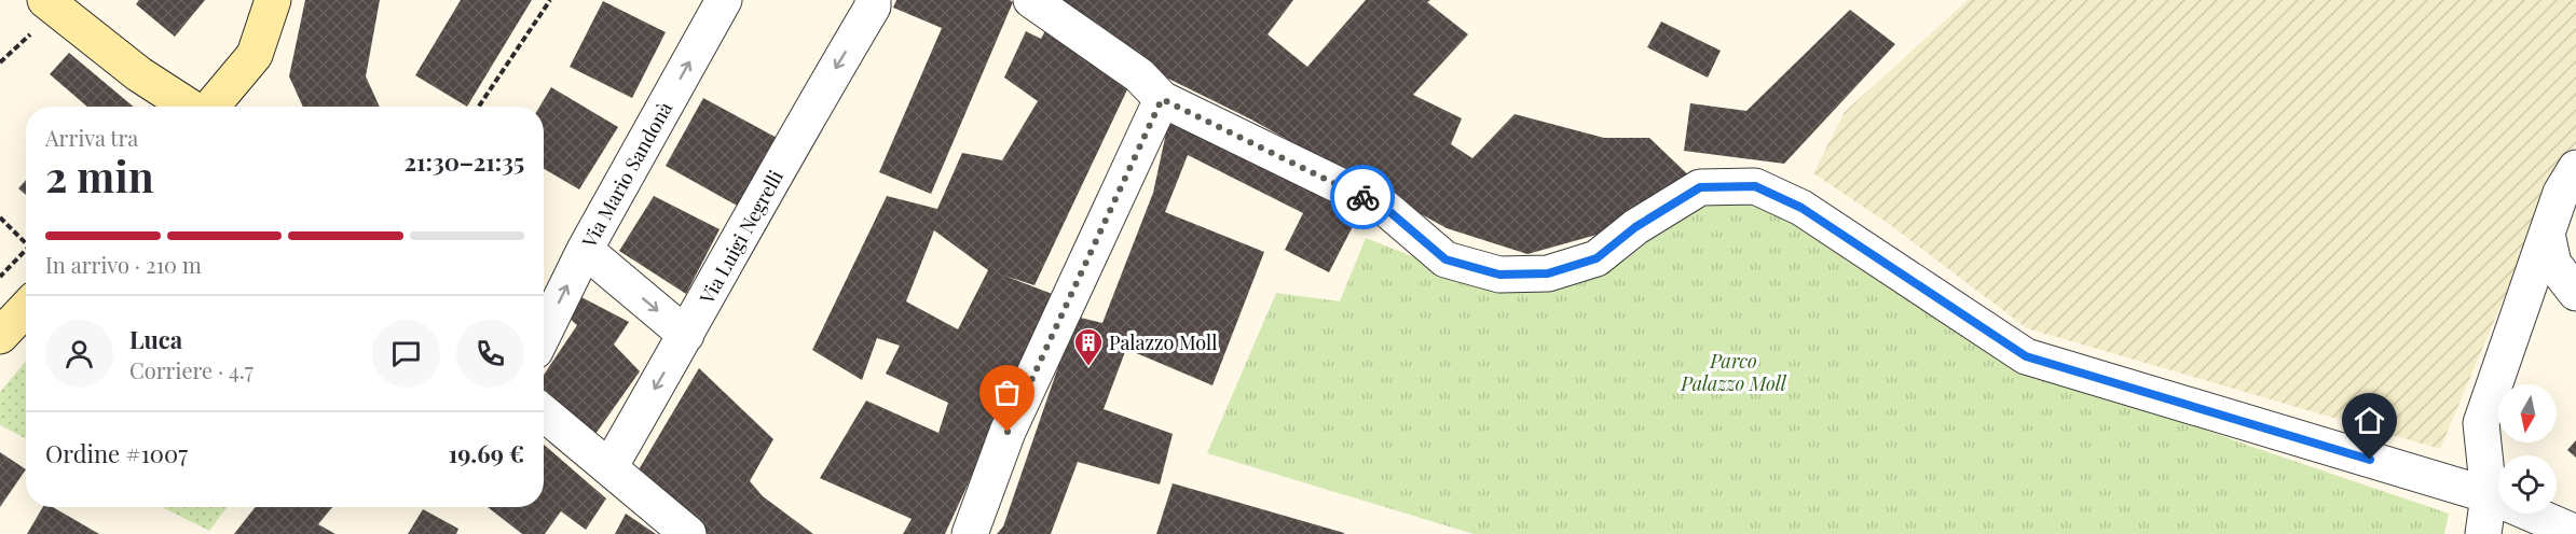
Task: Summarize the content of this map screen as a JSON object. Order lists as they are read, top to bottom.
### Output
{
  "streets": {
    "street": ["Via Mario Sandonà", "Via Luigi Negrelli"]
  },
  "one_way": ["Via Mario Sandonà"],
  "parks": ["Parco Palazzo Moll"],
  "places": {
    "building": ["Palazzo Moll"]
  },
  "north": "bottom",
  "page": {
    "heading": ["2 min", "Arriva tra", "21:30–21:35"],
    "panel": [
      "Luca",
      "Corriere · 4.7",
      "Ordine #1007",
      "19.69 €"
    ],
    "bar": "In arrivo · 210 m"
  }
}
